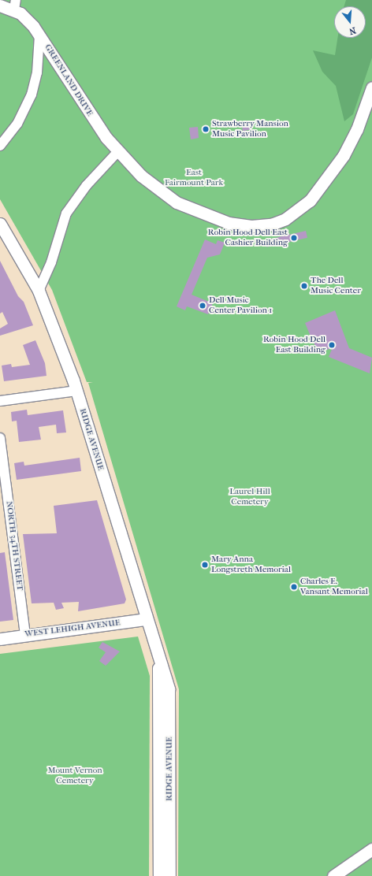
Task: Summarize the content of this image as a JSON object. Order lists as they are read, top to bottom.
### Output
{
  "streets": {
    "main road": ["GREENLAND DRIVE", "RIDGE AVENUE", "WEST LEHIGH AVENUE"],
    "street": ["NORTH 34TH STREET"]
  },
  "crossings": [
    ["RIDGE AVENUE", "WEST LEHIGH AVENUE"],
    ["NORTH 34TH STREET", "WEST LEHIGH AVENUE"]
  ],
  "parks": ["East Fairmount Park", "Laurel Hill Cemetery", "Mount Vernon Cemetery"],
  "places": [
    "Strawberry Mansion Music Pavilion",
    "Robin Hood Dell East Cashier Building",
    "The Dell Music Center",
    "Dell Music Center Pavilion 1",
    "Robin Hood Dell East Building",
    "Mary Anna Longstreth Memorial",
    "Charles E. Vansant Memorial"
  ],
  "north": "bottom"
}
